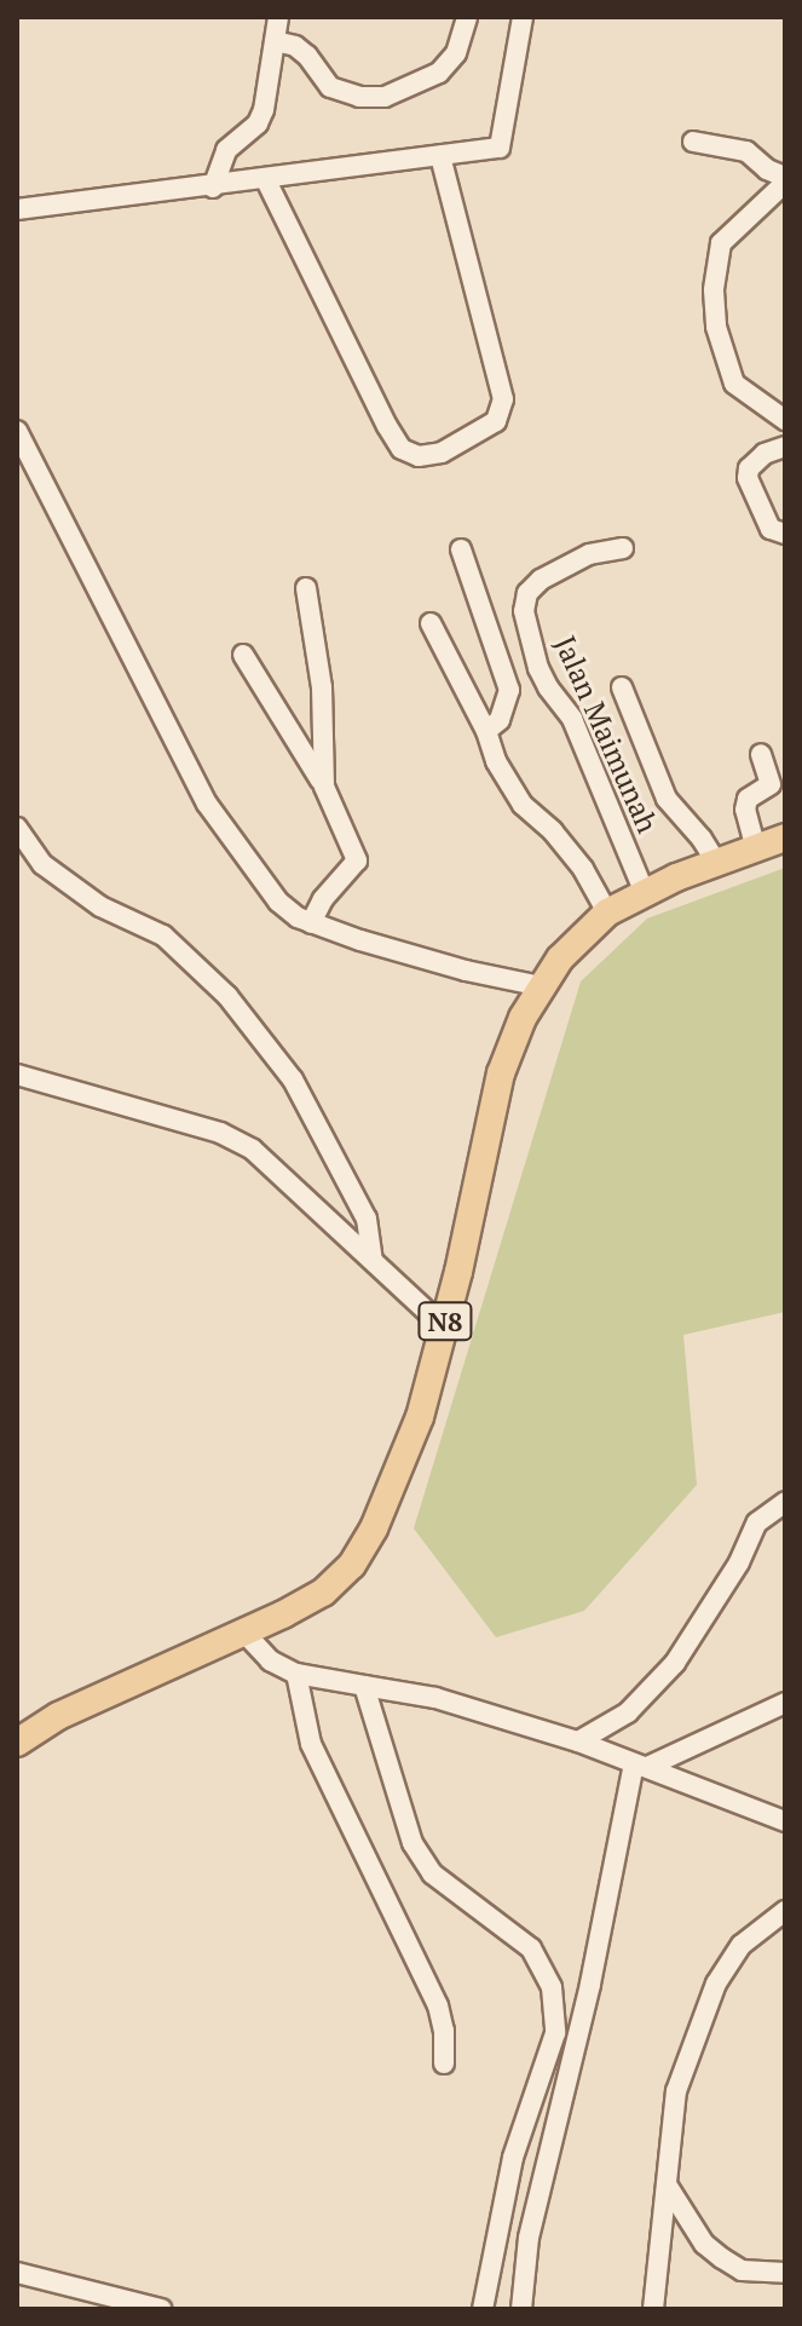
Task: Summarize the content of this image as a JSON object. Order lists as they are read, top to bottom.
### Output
{
  "streets": {
    "main road": ["N8"],
    "street": ["Jalan Maimunah"]
  },
  "crossings": [
    ["Jalan Maimunah", "N8"]
  ]
}
